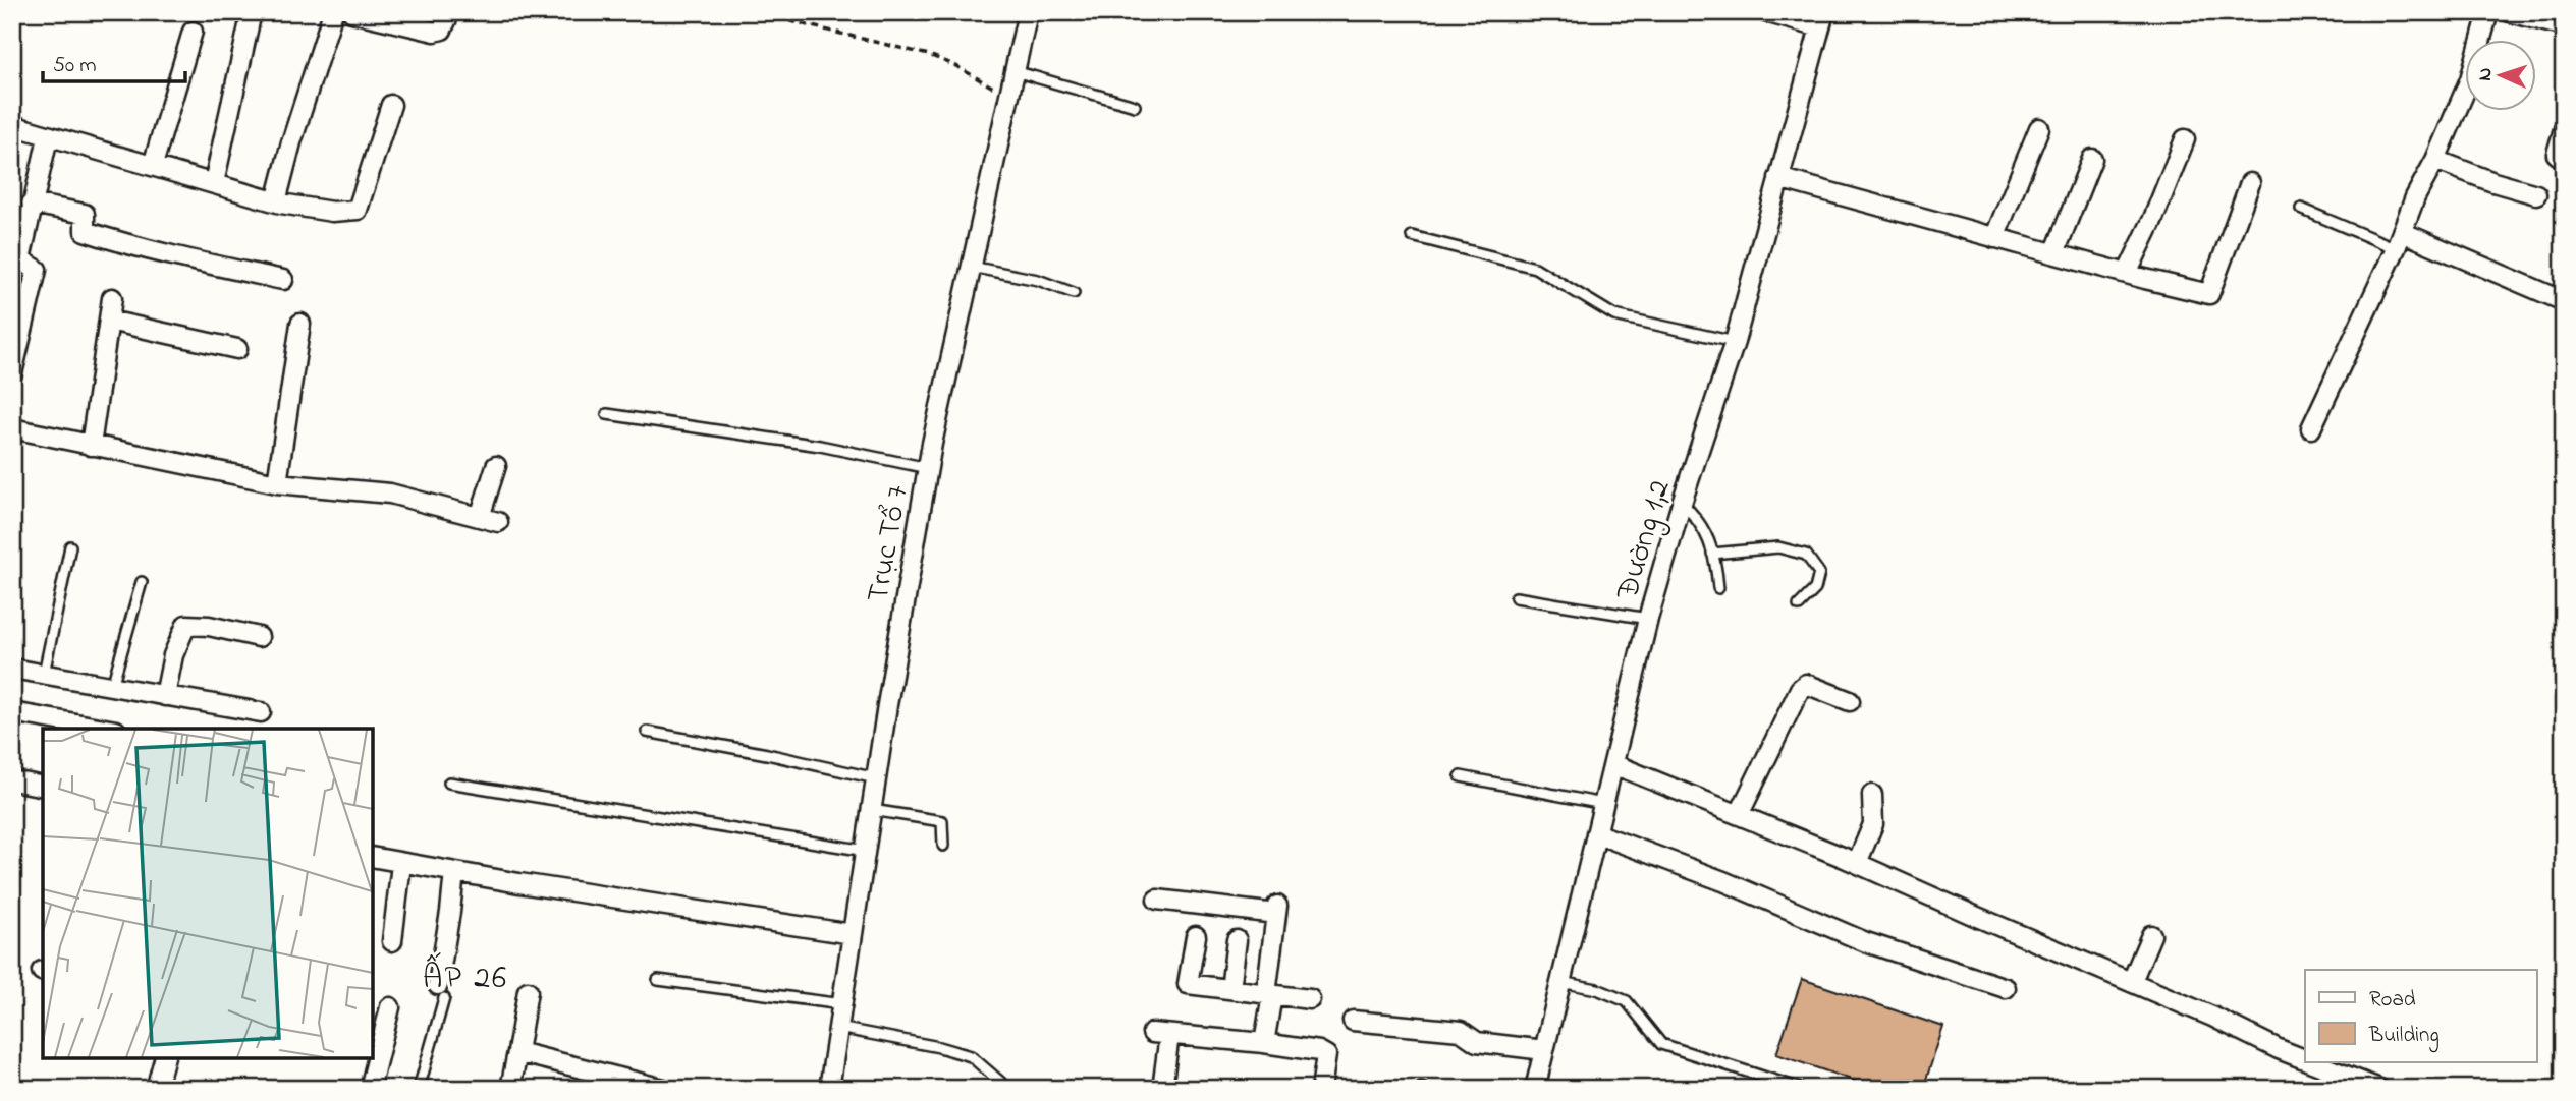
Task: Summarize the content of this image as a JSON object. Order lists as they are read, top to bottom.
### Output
{
  "streets": {
    "street": ["Đường 1,2", "Trục Tổ 7"]
  },
  "districts": ["ẤP 26"],
  "legend": ["Road", "Building"],
  "scale_bar": "50 m",
  "north": "left"
}
